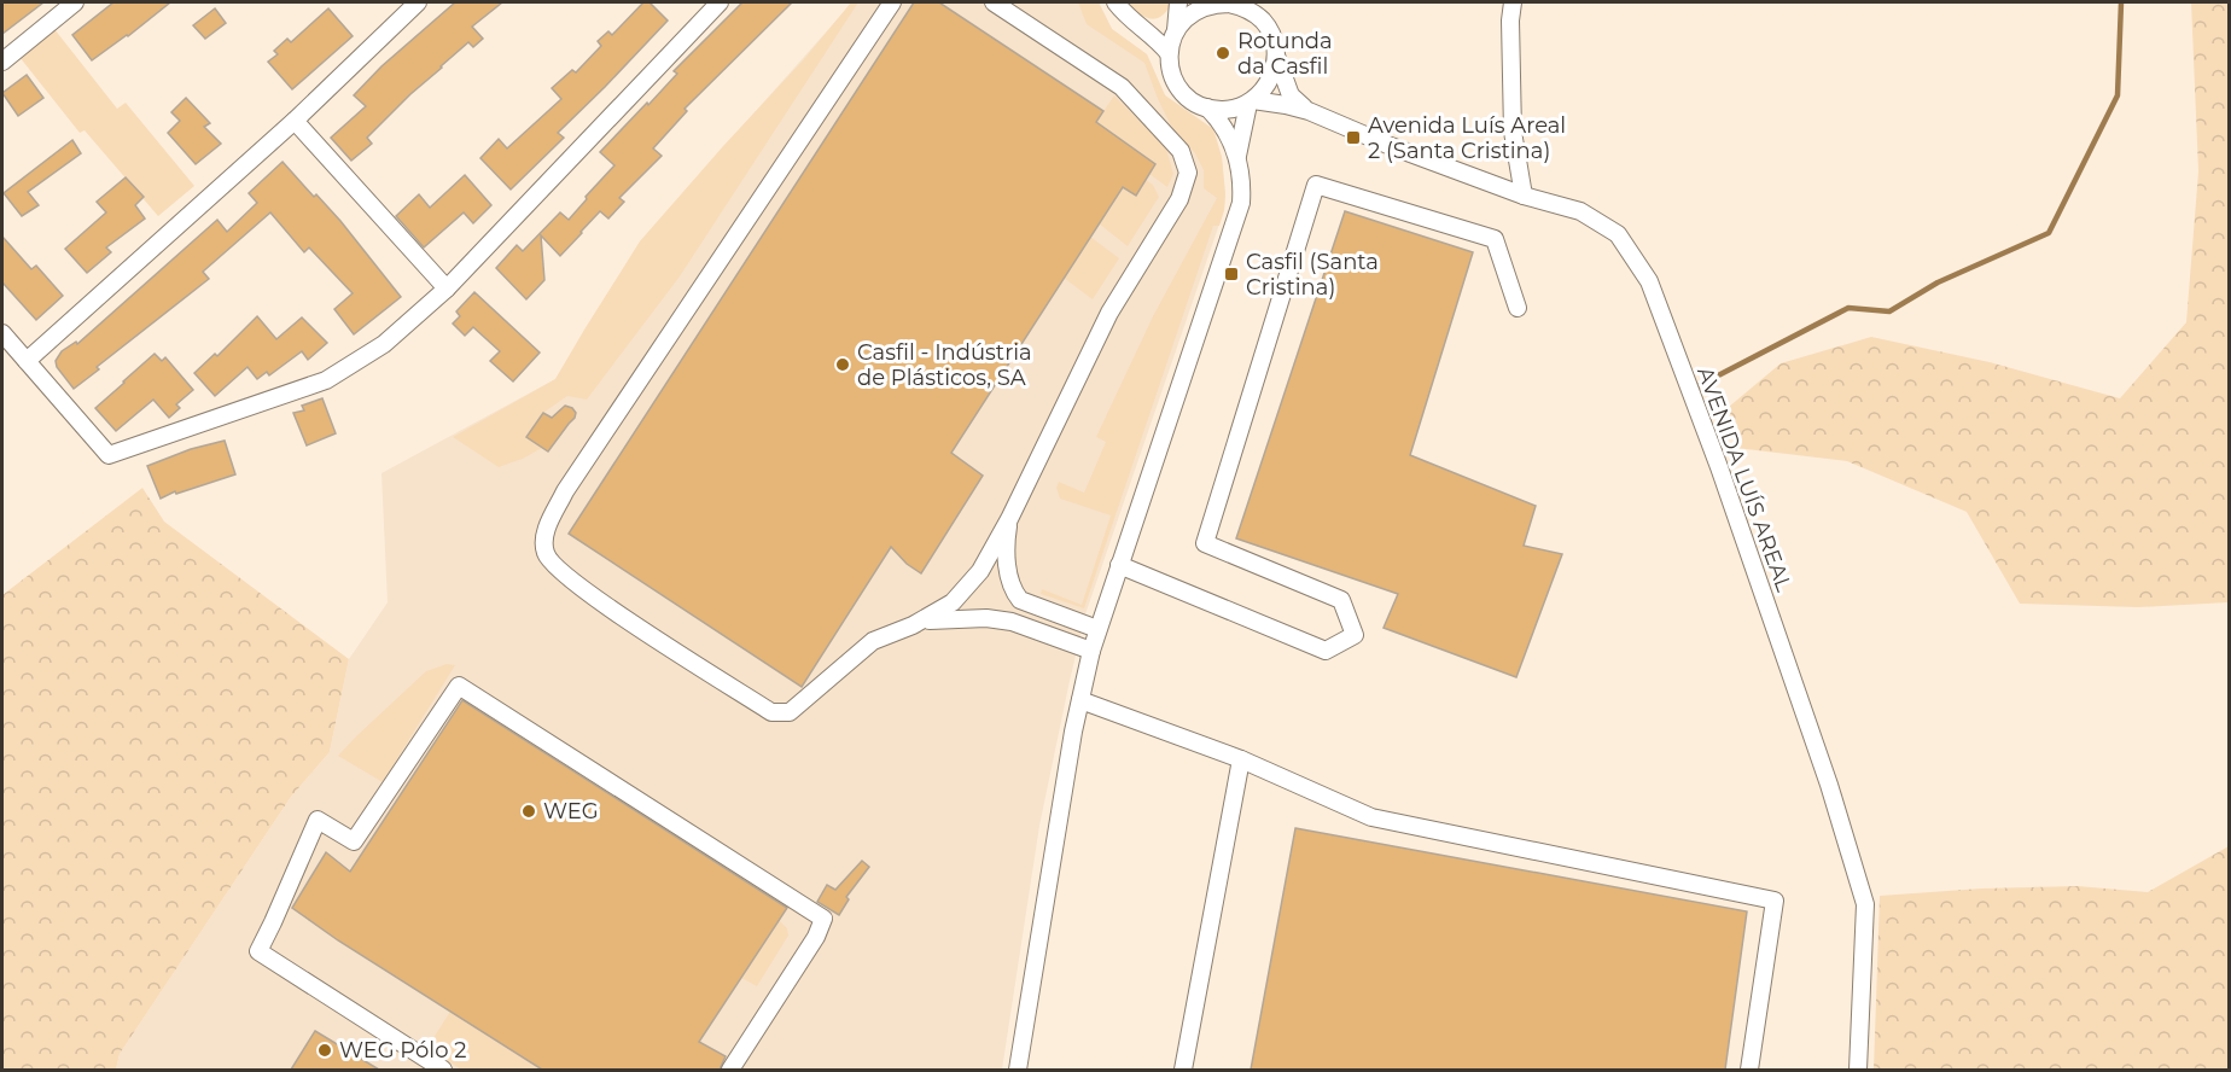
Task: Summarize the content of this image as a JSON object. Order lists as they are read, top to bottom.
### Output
{
  "streets": {
    "street": ["AVENIDA LUÍS AREAL"]
  },
  "places": {
    "other": [
      "Rotunda da Casfil",
      "Casfil - Indústria de Plásticos, SA",
      "WEG",
      "WEG Pólo 2"
    ],
    "transit": ["Avenida Luís Areal 2 (Santa Cristina)", "Casfil (Santa Cristina)"]
  }
}
